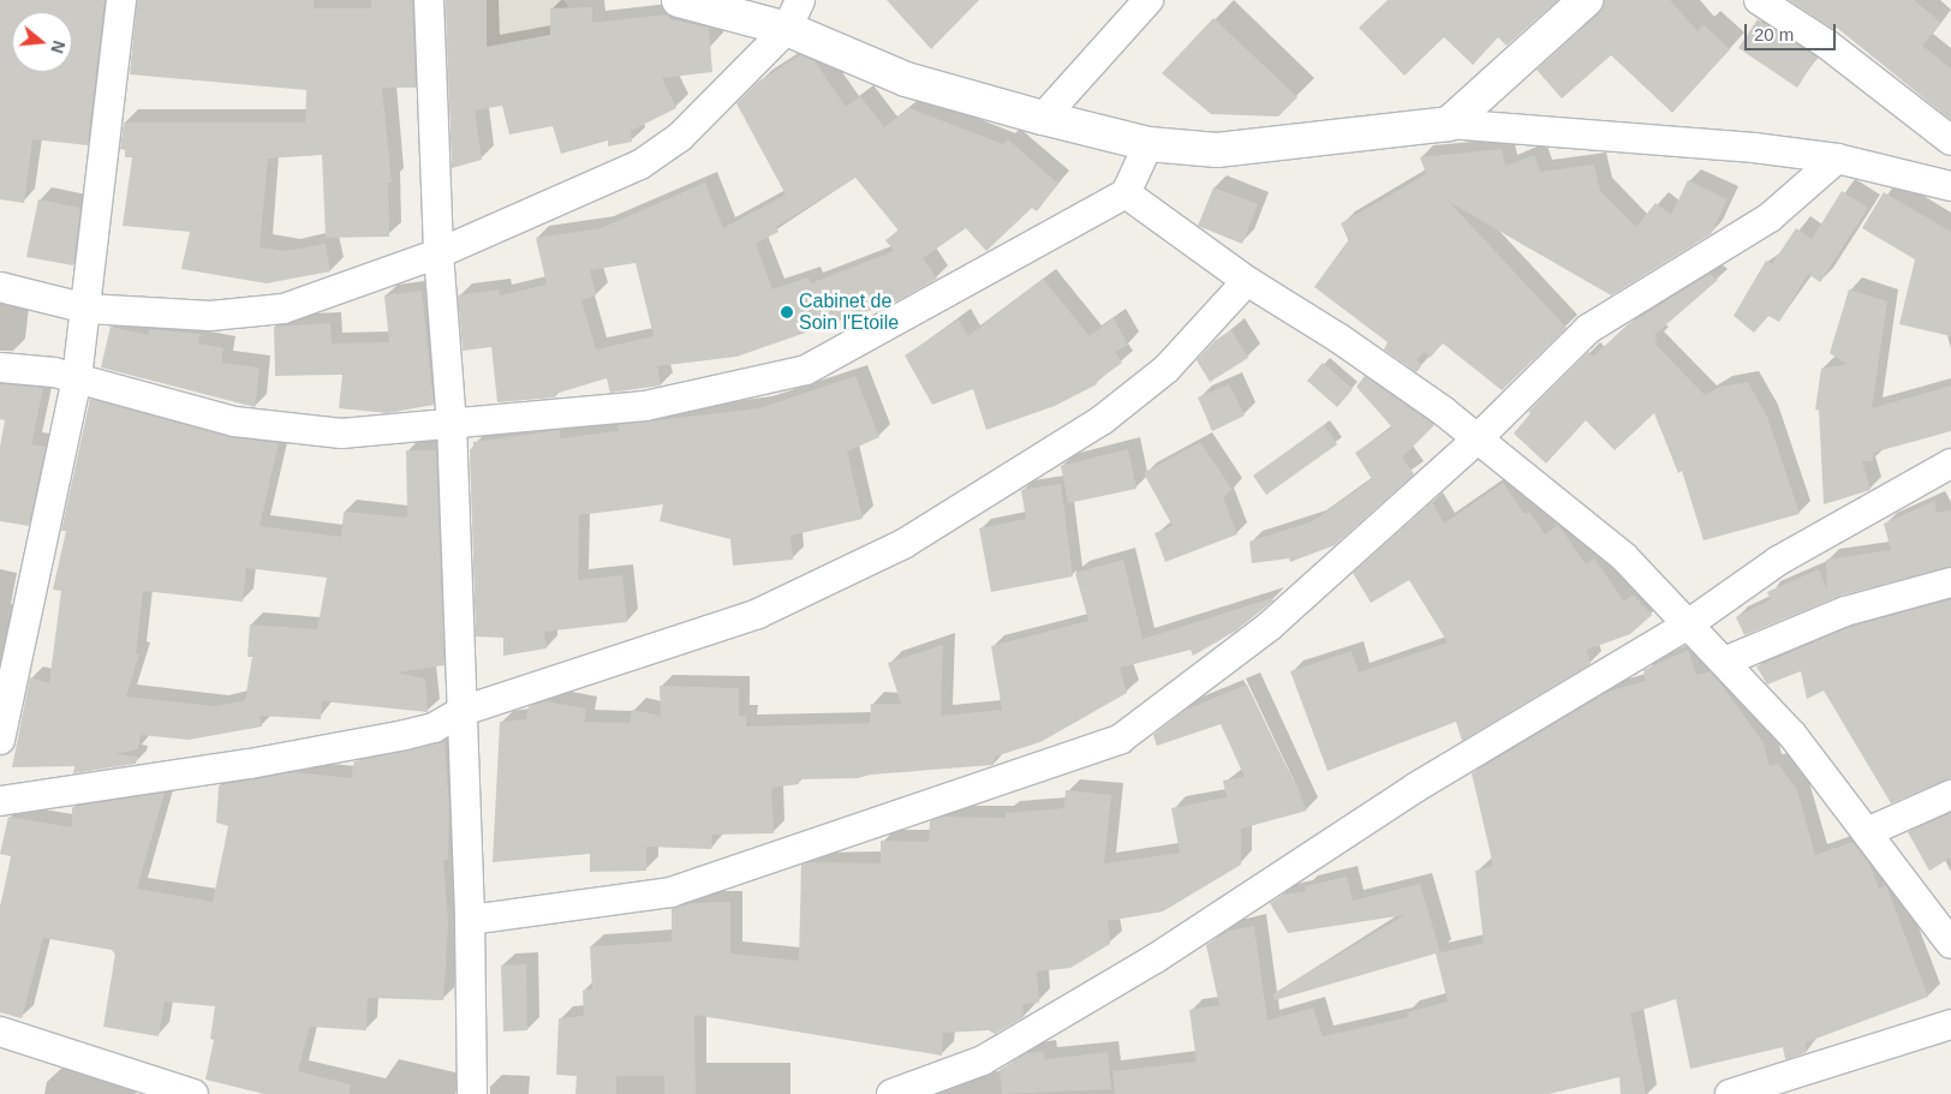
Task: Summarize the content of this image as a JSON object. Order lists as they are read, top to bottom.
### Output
{
  "places": ["Cabinet de Soin l'Etoile"],
  "scale_bar": "20 m",
  "north": "right"
}
